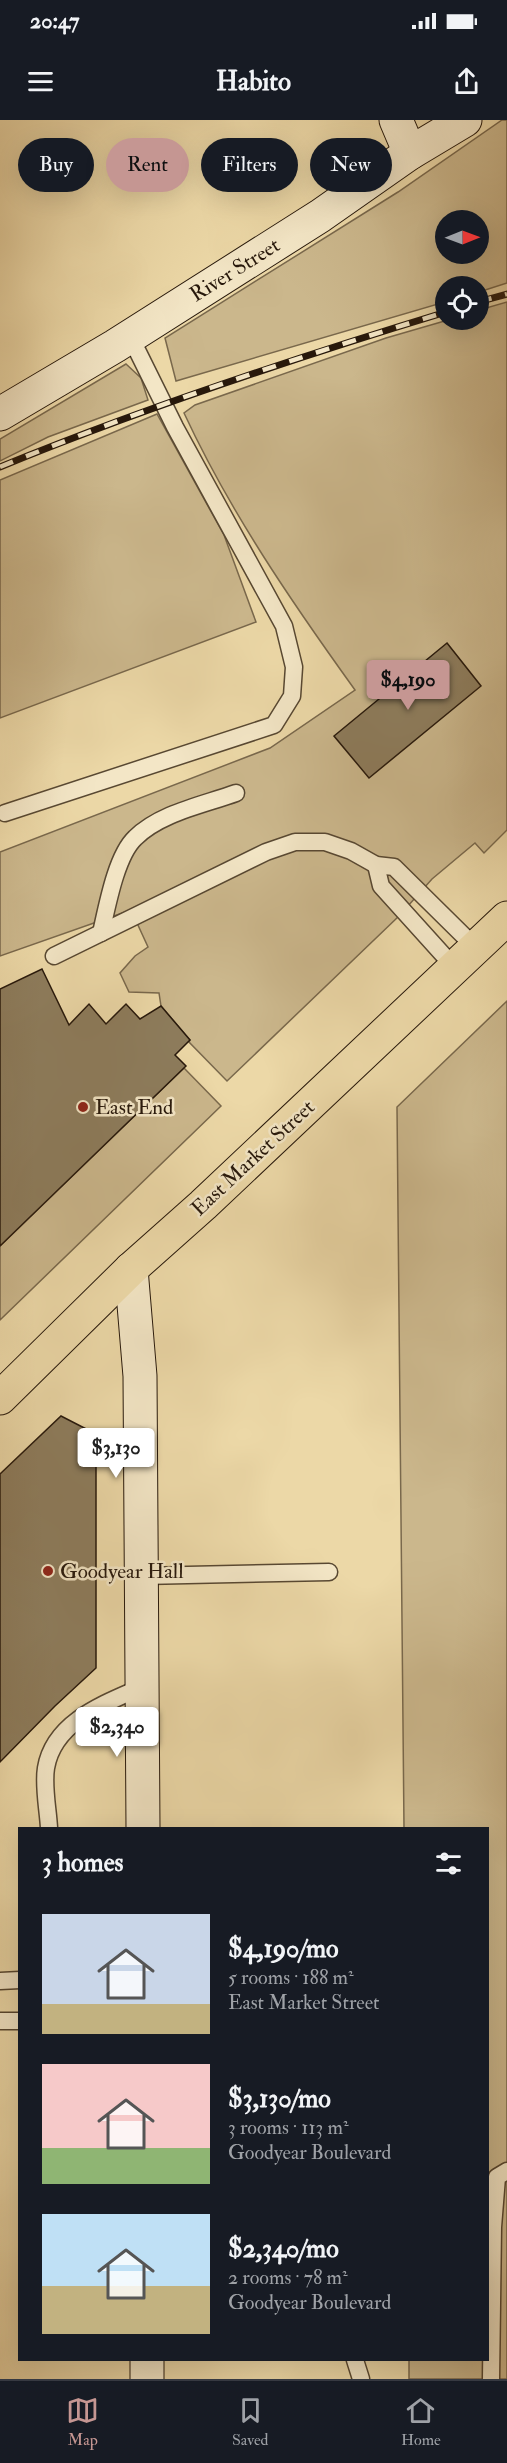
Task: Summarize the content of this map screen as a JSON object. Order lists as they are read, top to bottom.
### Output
{
  "streets": {
    "main road": ["East Market Street"],
    "street": ["River Street"]
  },
  "places": ["East End", "Goodyear Hall"],
  "north": "right",
  "page": {
    "status": "20:47",
    "header": "Habito",
    "chip": [
      "Buy",
      "Rent",
      "Filters",
      "New"
    ],
    "price": ["$4,190", "$3,130", "$2,340"],
    "heading": "3 homes",
    "list": [
      {
        "name": "$4,190/mo",
        "note": "5 rooms · 188 m² · East Market Street"
      },
      {
        "name": "$3,130/mo",
        "note": "3 rooms · 113 m² · Goodyear Boulevard"
      },
      {
        "name": "$2,340/mo",
        "note": "2 rooms · 78 m² · Goodyear Boulevard"
      }
    ],
    "tabs": ["Map", "Saved", "Home"]
  }
}
